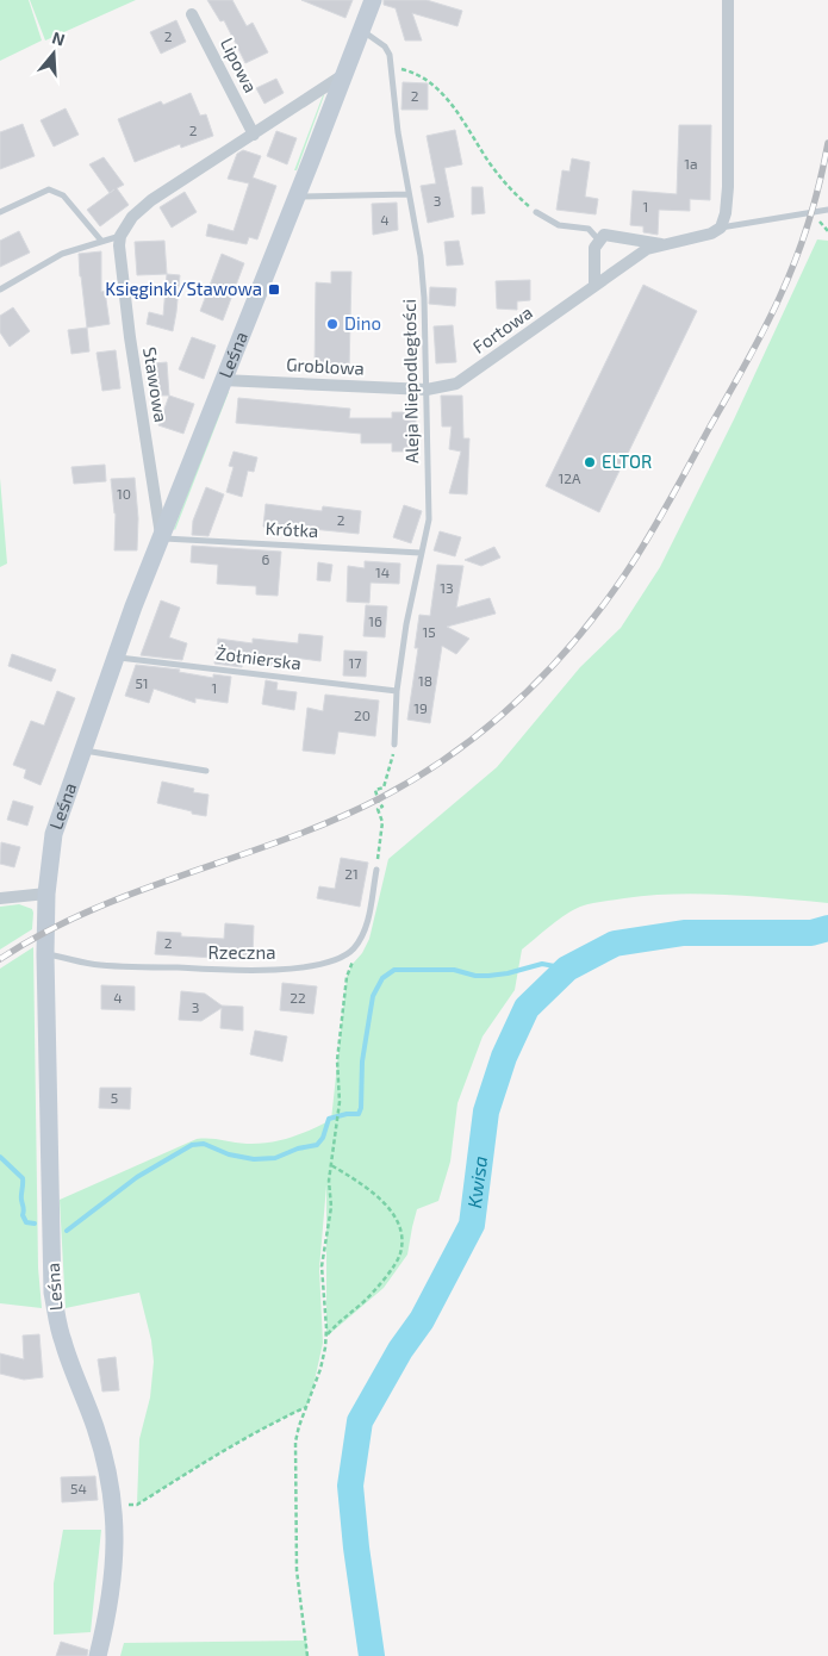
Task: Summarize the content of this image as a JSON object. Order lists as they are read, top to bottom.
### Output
{
  "streets": {
    "main road": ["Leśna"],
    "street": [
      "Lipowa",
      "Fortowa",
      "Groblowa",
      "Stawowa"
    ],
    "lane": [
      "Aleja Niepodległości",
      "Krótka",
      "Żołnierska",
      "Rzeczna"
    ]
  },
  "crossings": [
    ["Fortowa", "Groblowa"],
    ["Fortowa", "Aleja Niepodległości"],
    ["Leśna", "Groblowa"],
    ["Leśna", "Aleja Niepodległości"],
    ["Leśna", "Stawowa"],
    ["Leśna", "Krótka"],
    ["Leśna", "Żołnierska"],
    ["Leśna", "Rzeczna"],
    ["Groblowa", "Aleja Niepodległości"],
    ["Aleja Niepodległości", "Krótka"],
    ["Aleja Niepodległości", "Żołnierska"],
    ["Stawowa", "Krótka"]
  ],
  "water": ["Kwisa"],
  "places": {
    "transit": ["Księginki/Stawowa"],
    "other": ["Dino", "ELTOR"]
  },
  "house_numbers": [
    "2",
    "2",
    "2",
    "1a",
    "3",
    "1",
    "4",
    "12A",
    "10",
    "2",
    "6",
    "14",
    "13",
    "16",
    "15",
    "17",
    "18",
    "51",
    "1",
    "19",
    "20",
    "21",
    "2",
    "4",
    "22",
    "3",
    "5",
    "54"
  ],
  "north": "top"
}
